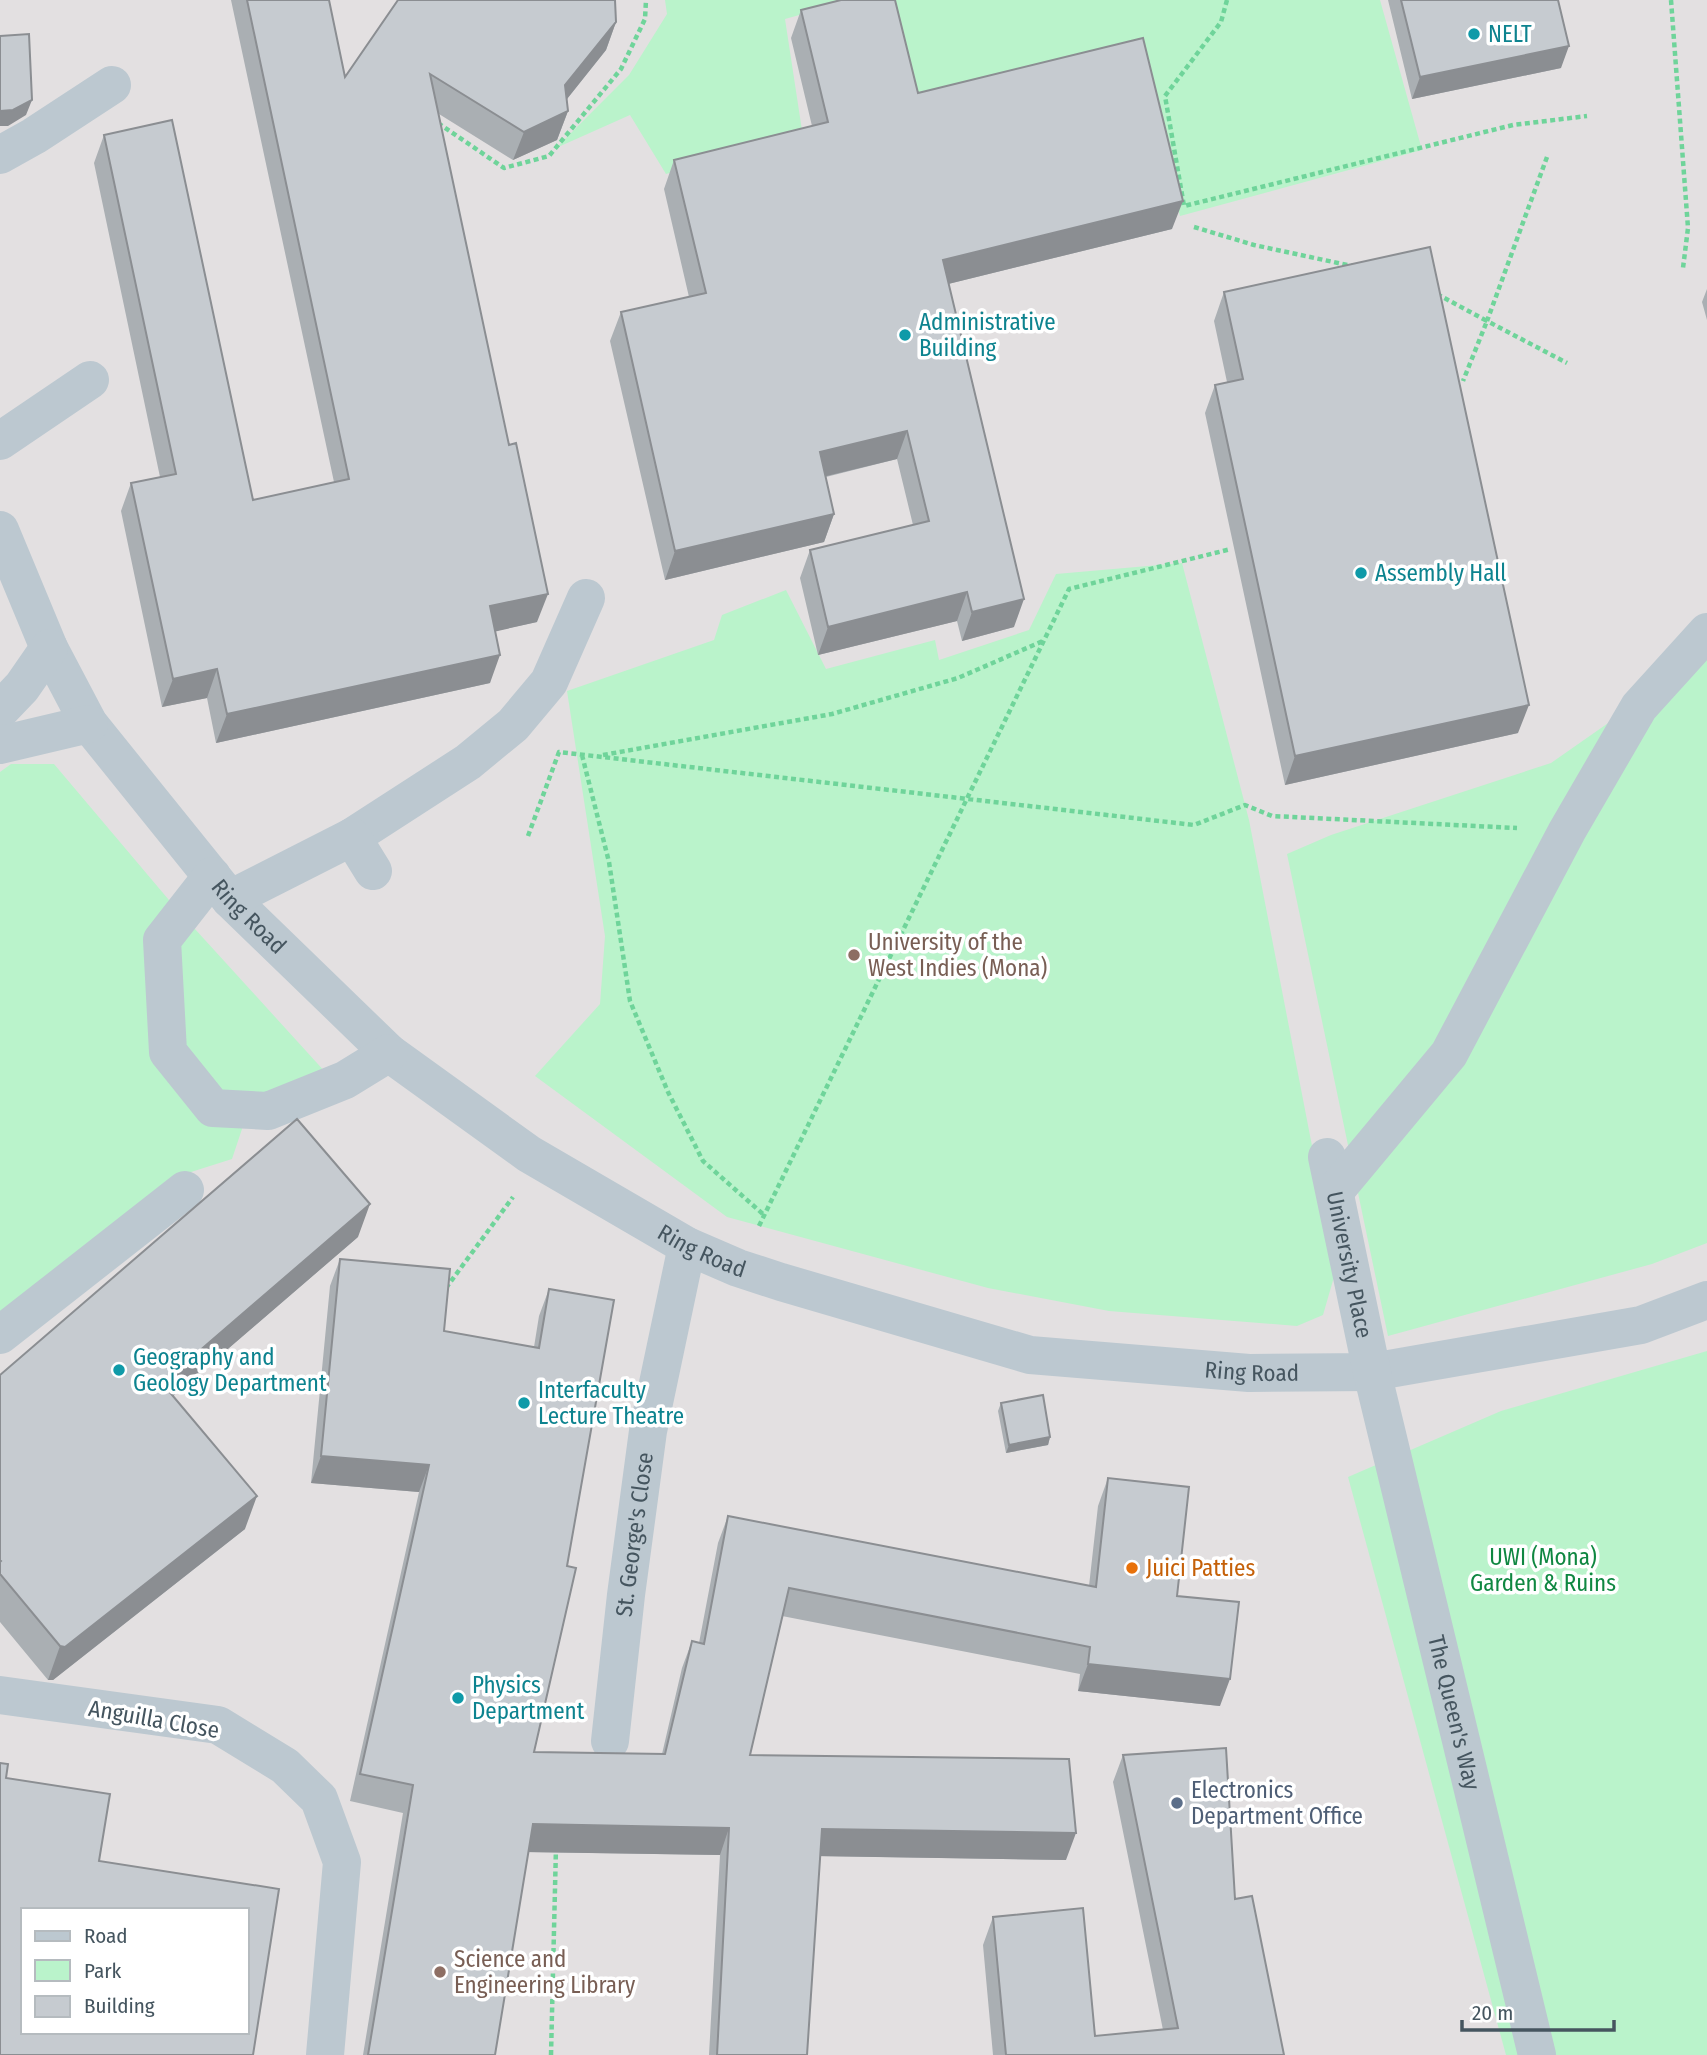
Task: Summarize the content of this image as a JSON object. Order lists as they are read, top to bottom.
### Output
{
  "streets": {
    "street": [
      "Ring Road",
      "University Place",
      "St. George's Close",
      "The Queen's Way",
      "Anguilla Close"
    ]
  },
  "crossings": [
    ["Ring Road", "University Place"],
    ["Ring Road", "St. George's Close"],
    ["Ring Road", "The Queen's Way"],
    ["University Place", "The Queen's Way"]
  ],
  "parks": ["UWI (Mona) Garden & Ruins"],
  "places": [
    "NELT",
    "Administrative Building",
    "Assembly Hall",
    "University of the West Indies (Mona)",
    "Geography and Geology Department",
    "Interfaculty Lecture Theatre",
    "Juici Patties",
    "Physics Department",
    "Electronics Department Office",
    "Science and Engineering Library"
  ],
  "legend": ["Road", "Park", "Building"],
  "scale_bar": "20 m"
}
